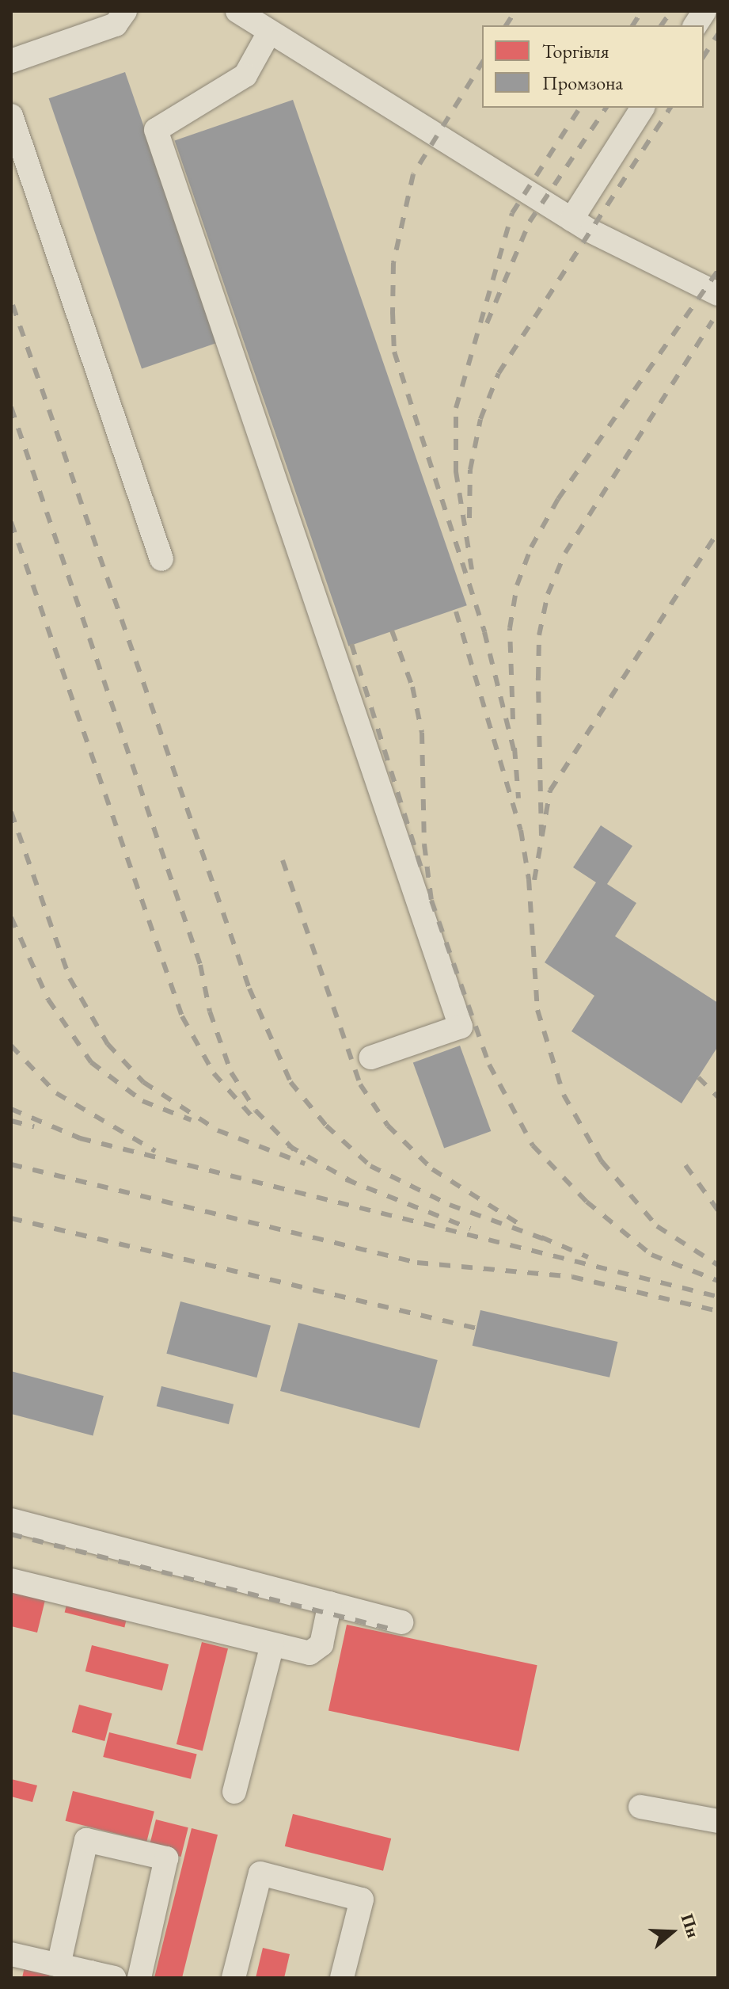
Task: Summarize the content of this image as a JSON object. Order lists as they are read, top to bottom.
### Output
{
  "legend": ["Торгівля", "Промзона"],
  "north": "right"
}
